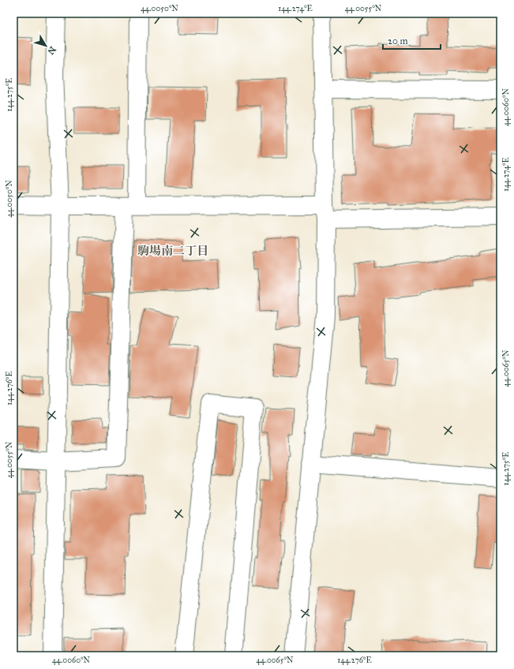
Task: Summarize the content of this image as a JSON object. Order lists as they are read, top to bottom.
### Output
{
  "districts": ["駒場南二丁目"],
  "scale_bar": "20 m",
  "north": "bottom right",
  "coordinates": [
    "44.0050°N",
    "144.274°E",
    "44.0055°N",
    "144.275°E",
    "44.0060°N",
    "44.0065°N",
    "144.276°E"
  ]
}
